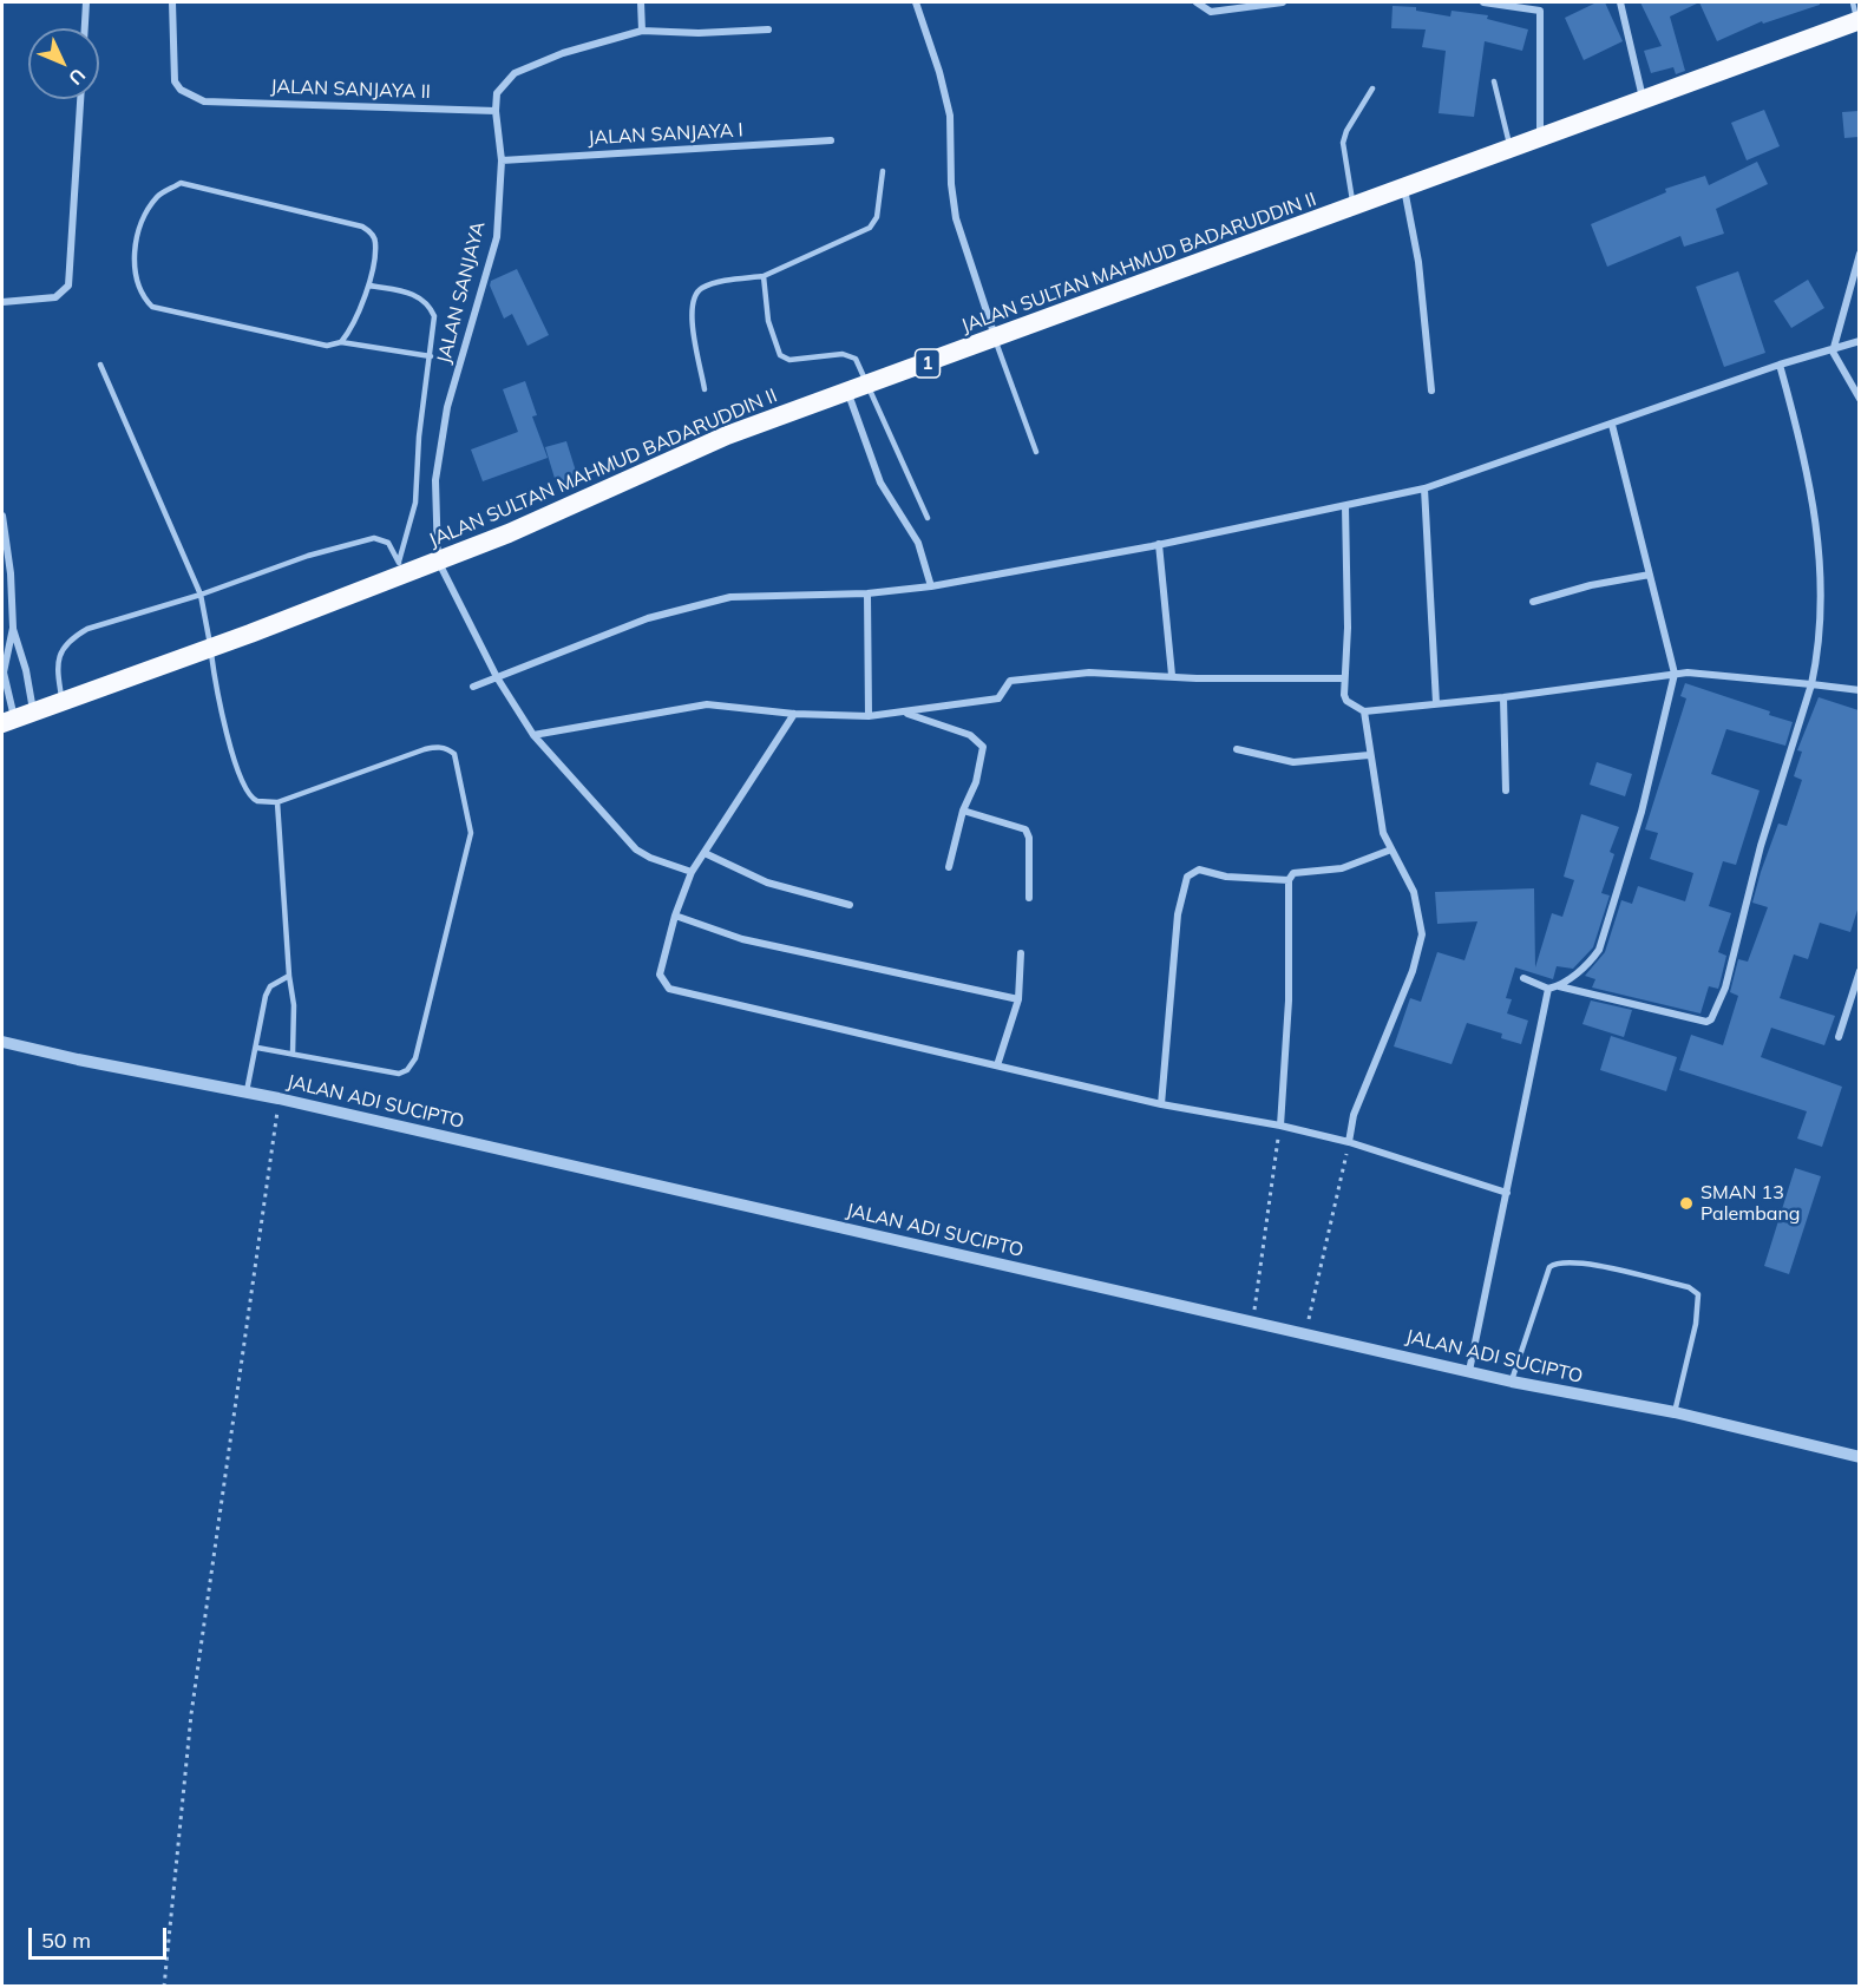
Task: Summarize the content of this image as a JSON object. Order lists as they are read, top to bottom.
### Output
{
  "streets": {
    "highway": ["JALAN SULTAN MAHMUD BADARUDDIN II", "1"],
    "street": [
      "JALAN SANJAYA II",
      "JALAN SANJAYA I",
      "JALAN SANJAYA",
      "JALAN ADI SUCIPTO"
    ]
  },
  "crossings": [
    ["JALAN SANJAYA II", "JALAN SANJAYA"],
    ["JALAN SANJAYA I", "JALAN SANJAYA"],
    ["JALAN SULTAN MAHMUD BADARUDDIN II", "JALAN SANJAYA"]
  ],
  "places": ["SMAN 13 Palembang"],
  "scale_bar": "50 m",
  "north": "bottom right"
}
